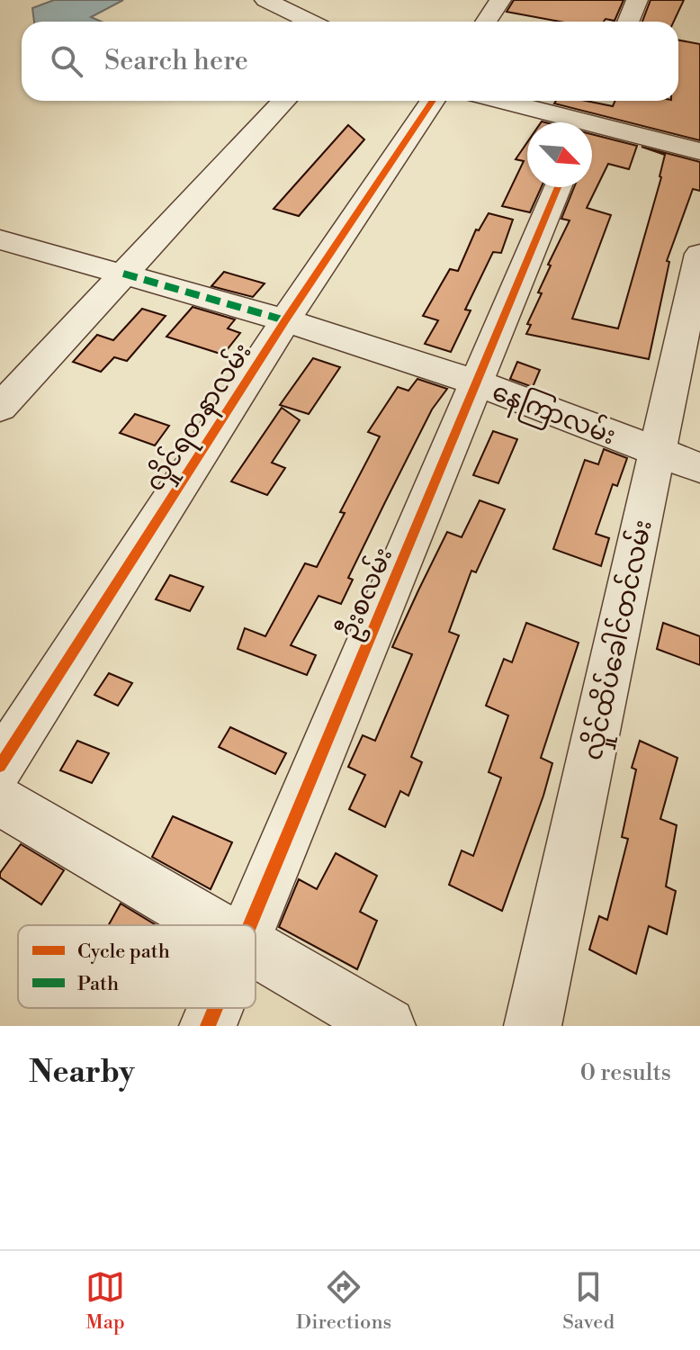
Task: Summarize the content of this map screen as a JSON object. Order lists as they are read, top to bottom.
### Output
{
  "streets": {
    "street": [
      "နေကြာလမ်း",
      "လှိုင်ရတနာလမ်း",
      "ဦးစလမ်း",
      "လှိုင်ထိပ်ခေါင်တင်လမ်း"
    ]
  },
  "crossings": [
    ["နေကြာလမ်း", "လှိုင်ရတနာလမ်း"],
    ["နေကြာလမ်း", "ဦးစလမ်း"],
    ["နေကြာလမ်း", "လှိုင်ထိပ်ခေါင်တင်လမ်း"]
  ],
  "legend": ["Cycle path", "Path"],
  "north": "bottom right",
  "page": {
    "search": "Search here",
    "heading": ["Nearby", "0 results"],
    "nav": ["Map", "Directions", "Saved"]
  }
}
